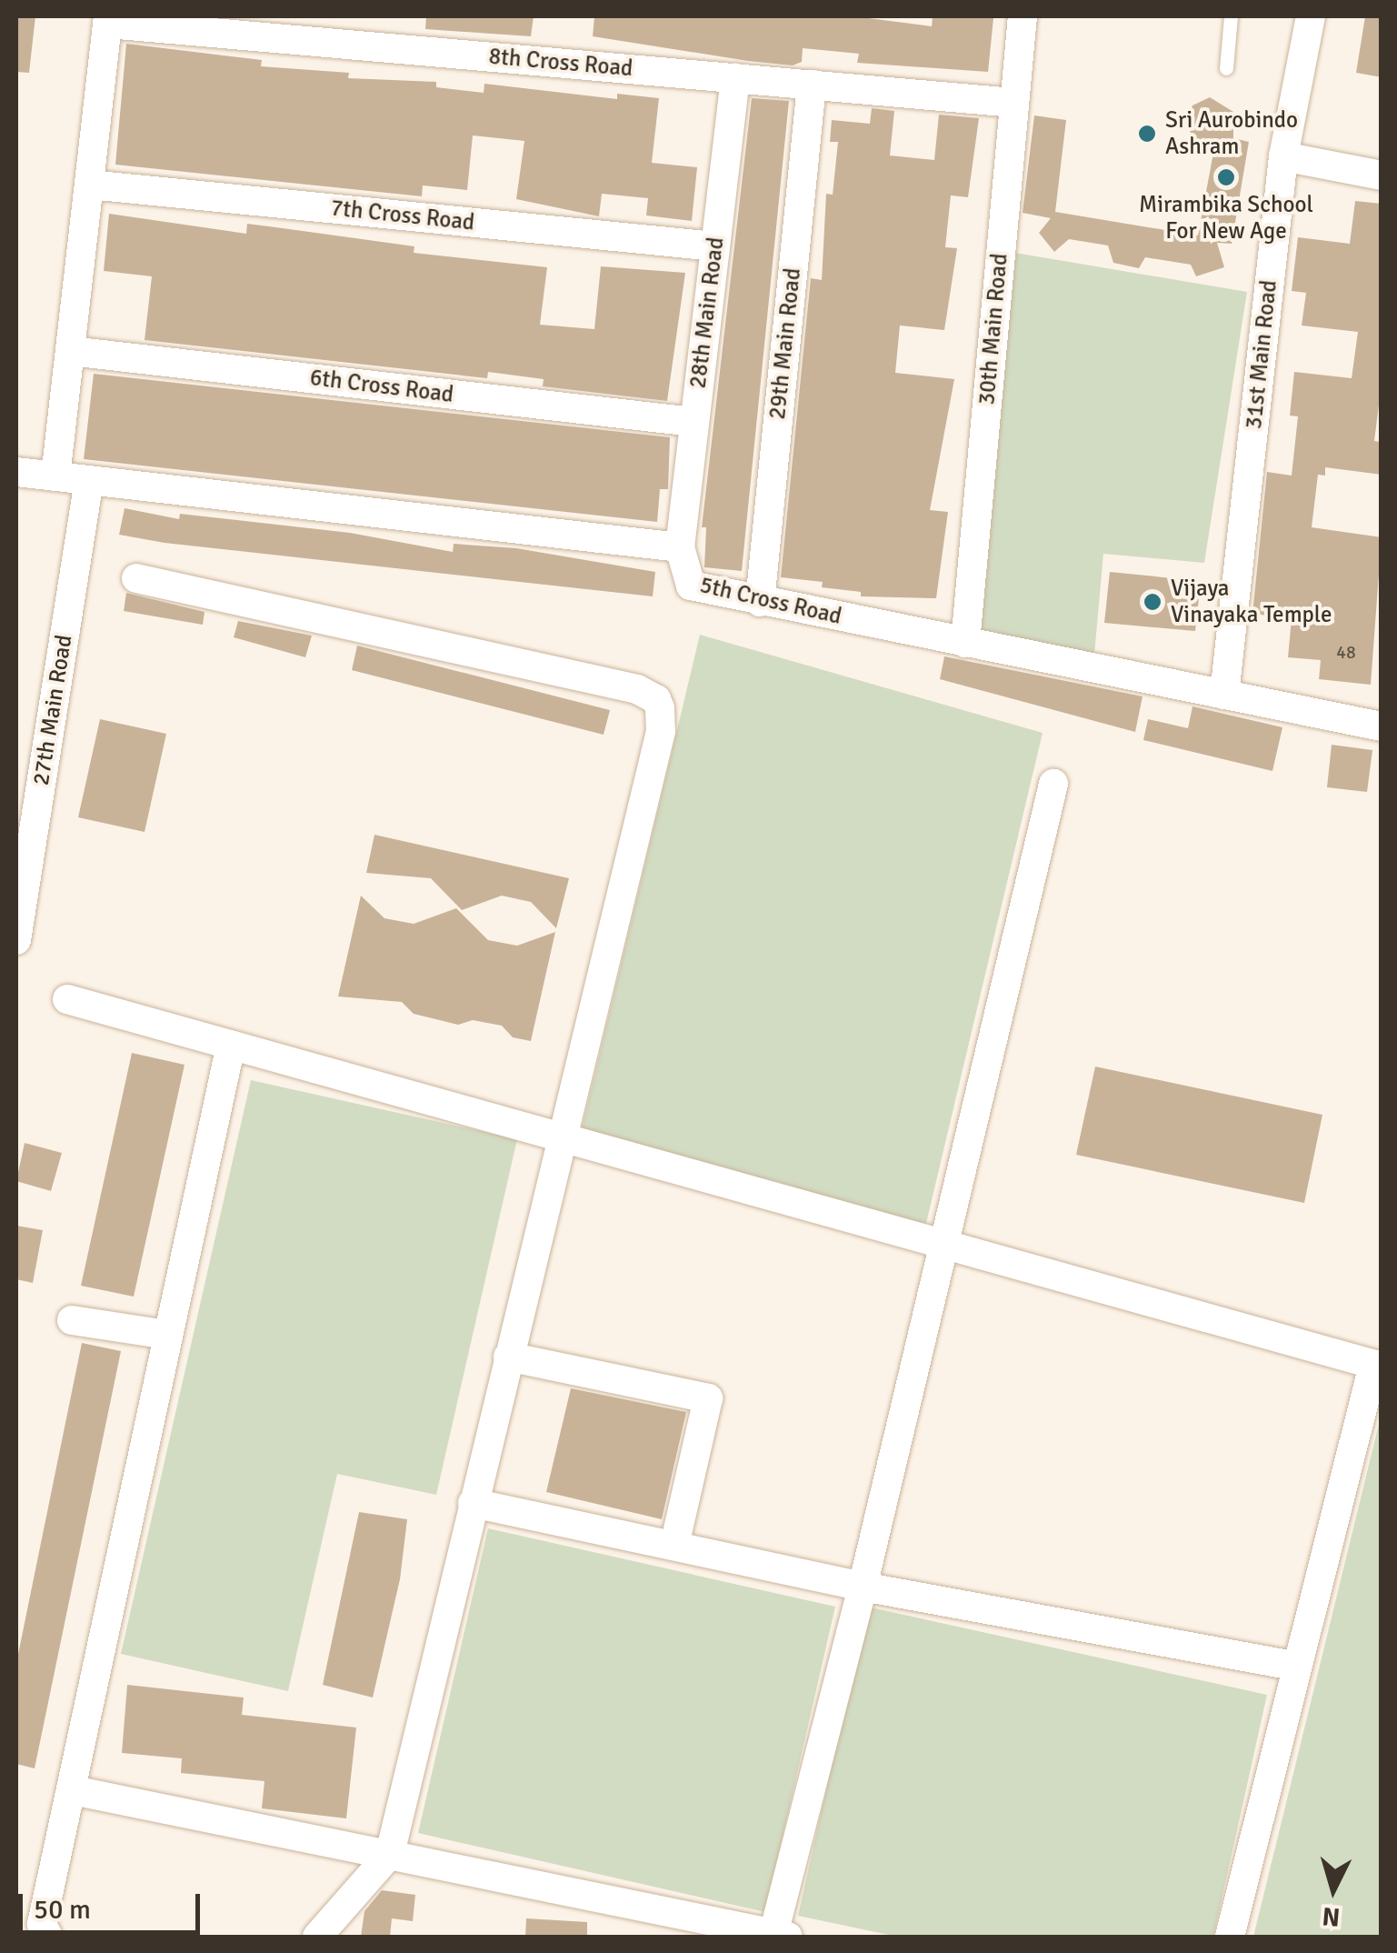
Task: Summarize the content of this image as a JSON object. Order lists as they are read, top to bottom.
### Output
{
  "streets": {
    "street": [
      "8th Cross Road",
      "7th Cross Road",
      "28th Main Road",
      "30th Main Road",
      "29th Main Road",
      "31st Main Road",
      "6th Cross Road",
      "5th Cross Road",
      "27th Main Road"
    ]
  },
  "crossings": [
    ["8th Cross Road", "28th Main Road"],
    ["8th Cross Road", "30th Main Road"],
    ["8th Cross Road", "29th Main Road"],
    ["7th Cross Road", "28th Main Road"],
    ["28th Main Road", "6th Cross Road"],
    ["28th Main Road", "5th Cross Road"],
    ["30th Main Road", "5th Cross Road"],
    ["29th Main Road", "5th Cross Road"],
    ["31st Main Road", "5th Cross Road"],
    ["5th Cross Road", "27th Main Road"]
  ],
  "places": ["Sri Aurobindo Ashram", "Mirambika School For New Age", "Vijaya Vinayaka Temple"],
  "house_numbers": ["48"],
  "scale_bar": "50 m",
  "north": "bottom"
}
